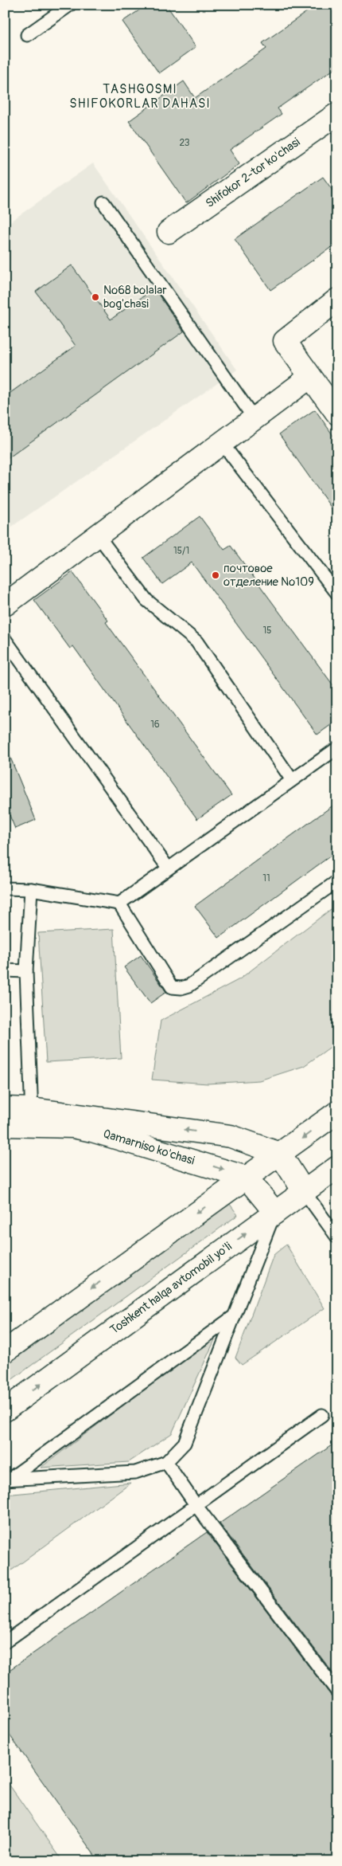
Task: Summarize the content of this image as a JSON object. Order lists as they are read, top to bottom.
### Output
{
  "streets": {
    "main road": ["Shifokor 2-tor ko'chasi", "Qamarniso ko'chasi", "Toshkent halqa avtomobil yo'li"]
  },
  "districts": ["TASHGOSMI SHIFOKORLAR DAHASI"],
  "places": ["№68 bolalar bog'chasi", "почтовое отделение №109"],
  "house_numbers": [
    "23",
    "15/1",
    "15",
    "16",
    "11"
  ]
}
